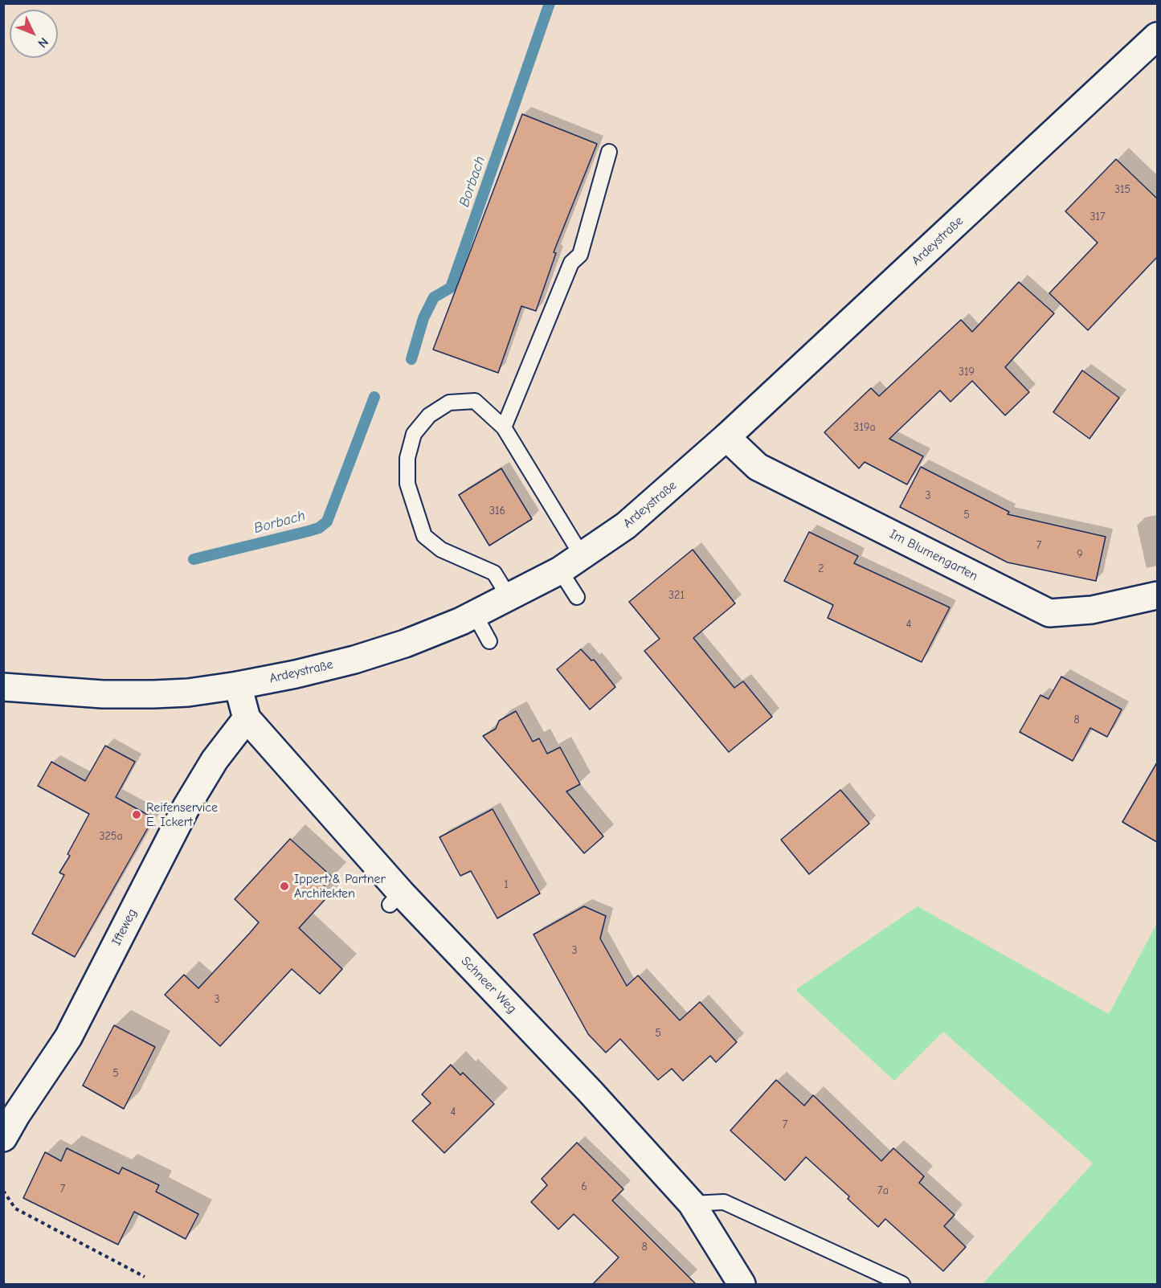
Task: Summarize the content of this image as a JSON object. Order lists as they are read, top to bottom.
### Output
{
  "streets": {
    "street": [
      "Ardeystraße",
      "Im Blumengarten",
      "Ifteweg",
      "Schneer Weg"
    ]
  },
  "crossings": [
    ["Ardeystraße", "Im Blumengarten"],
    ["Ardeystraße", "Schneer Weg"],
    ["Ifteweg", "Schneer Weg"]
  ],
  "water": ["Borbach"],
  "places": ["Reifenservice E. Ickert", "Ippert & Partner Architekten"],
  "house_numbers": [
    "315",
    "317",
    "319",
    "319a",
    "3",
    "316",
    "5",
    "7",
    "9",
    "2",
    "321",
    "4",
    "8",
    "325a",
    "1",
    "3",
    "3",
    "5",
    "5",
    "4",
    "7",
    "6",
    "7",
    "7a",
    "8"
  ],
  "north": "bottom right"
}
